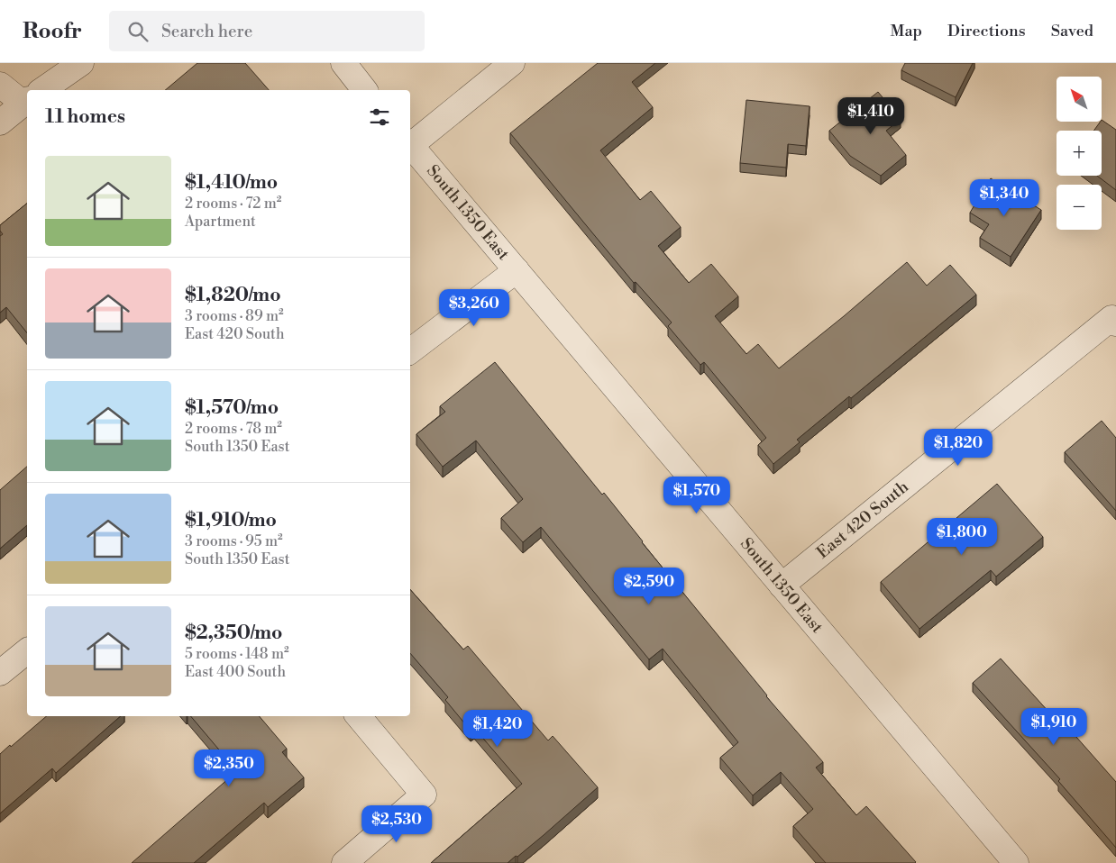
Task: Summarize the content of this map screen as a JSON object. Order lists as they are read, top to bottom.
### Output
{
  "streets": {
    "street": ["South 1350 East", "East 420 South"]
  },
  "crossings": [
    ["South 1350 East", "East 420 South"]
  ],
  "north": "top left",
  "page": {
    "header": "Roofr",
    "search": "Search here",
    "nav": ["Map", "Directions", "Saved"],
    "map_buttons": ["+", "−"],
    "heading": "11 homes",
    "price": [
      "$1,410",
      "$1,340",
      "$3,260",
      "$1,820",
      "$1,570",
      "$1,800",
      "$2,590",
      "$1,910",
      "$1,420",
      "$2,350",
      "$2,530"
    ],
    "list": [
      {
        "name": "$1,410/mo",
        "note": "2 rooms · 72 m² · Apartment"
      },
      {
        "name": "$1,820/mo",
        "note": "3 rooms · 89 m² · East 420 South"
      },
      {
        "name": "$1,570/mo",
        "note": "2 rooms · 78 m² · South 1350 East"
      },
      {
        "name": "$1,910/mo",
        "note": "3 rooms · 95 m² · South 1350 East"
      },
      {
        "name": "$2,350/mo",
        "note": "5 rooms · 148 m² · East 400 South"
      }
    ]
  }
}
